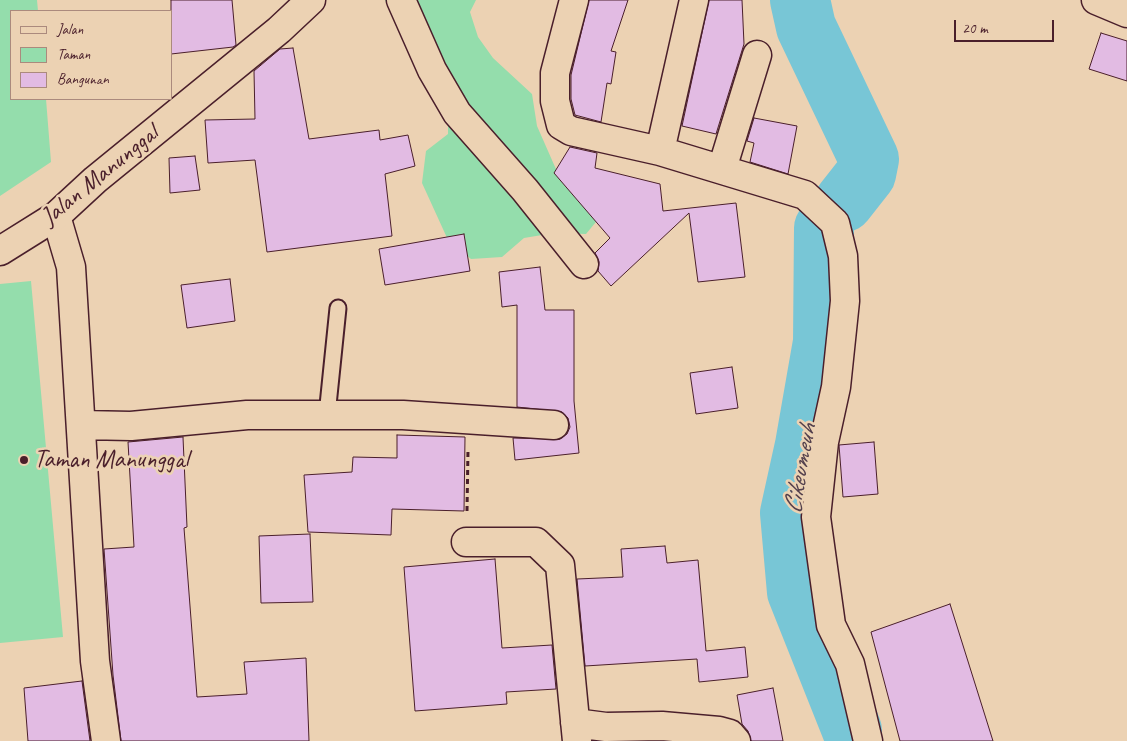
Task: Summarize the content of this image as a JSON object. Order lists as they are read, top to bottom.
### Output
{
  "streets": {
    "street": ["Jalan Manunggal"]
  },
  "water": ["Cikeumeuh"],
  "places": ["Taman Manunggal"],
  "legend": ["Jalan", "Taman", "Bangunan"],
  "scale_bar": "20 m"
}
